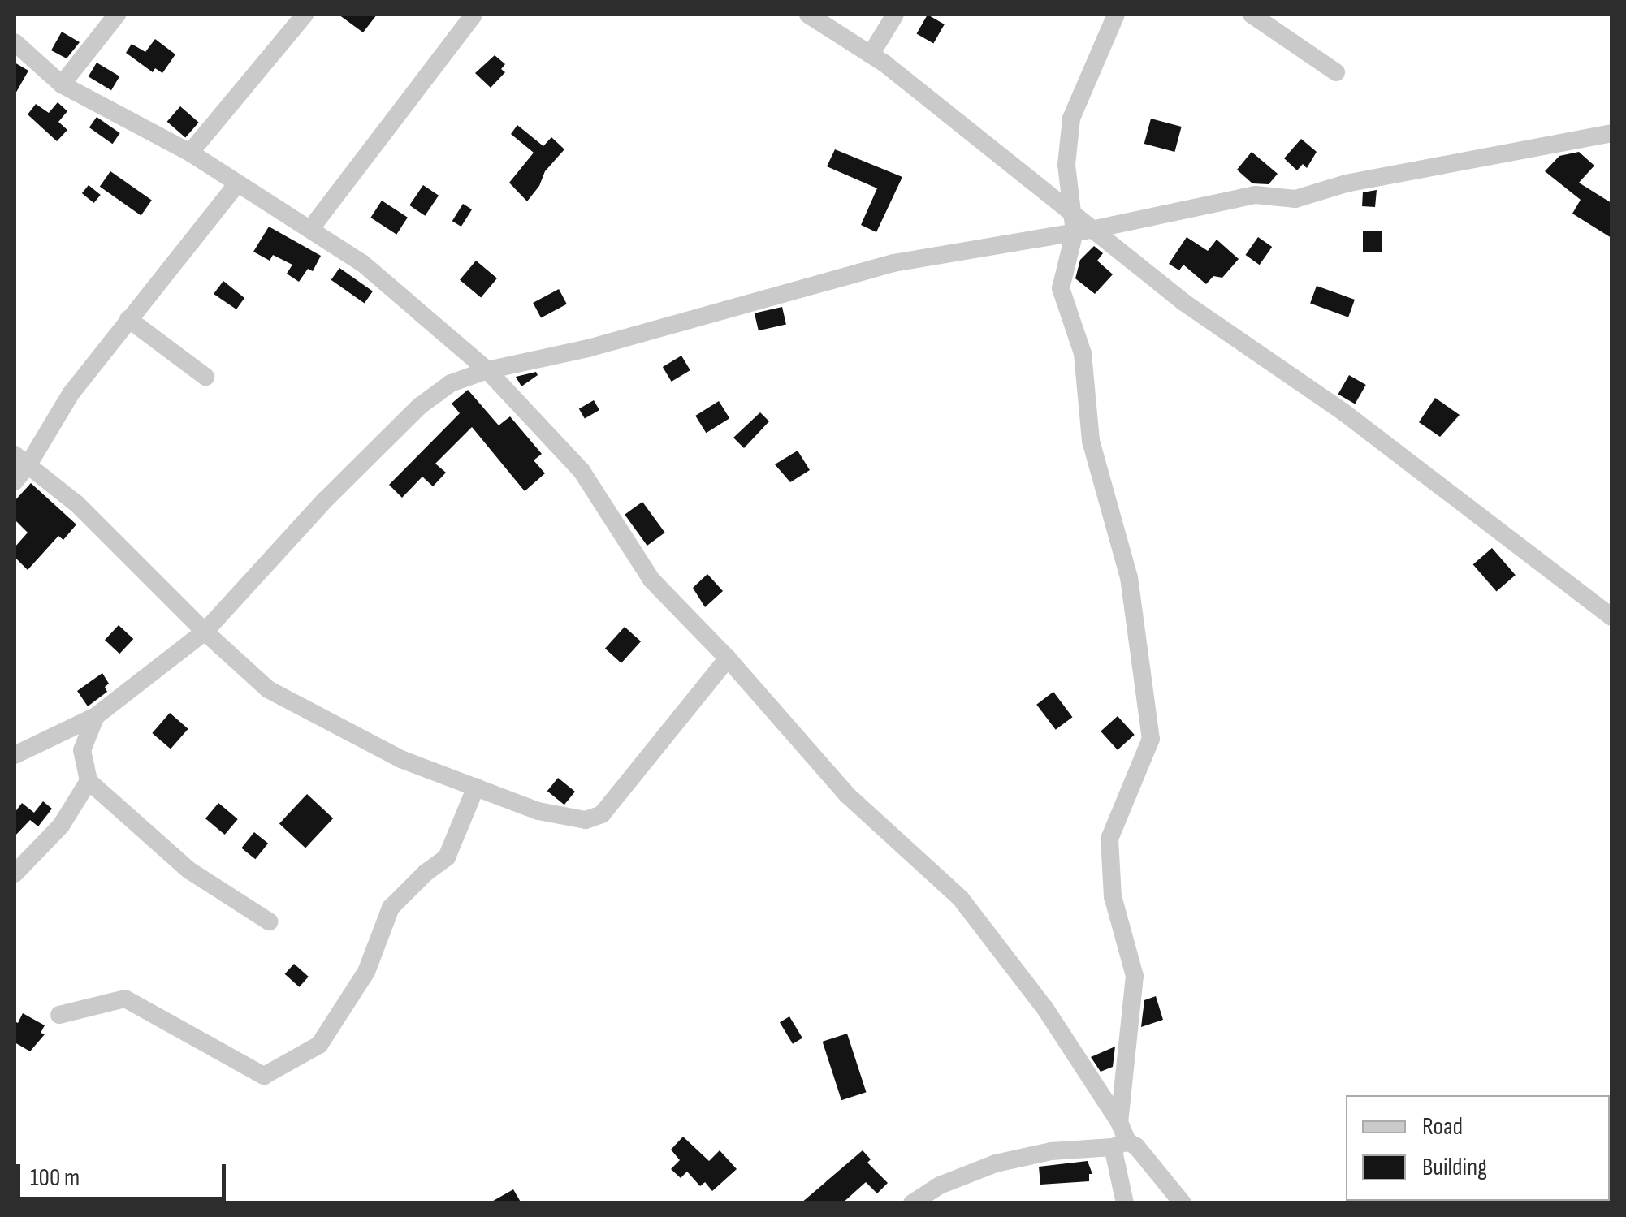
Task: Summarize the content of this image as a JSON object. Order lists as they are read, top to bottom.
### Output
{
  "legend": ["Road", "Building"],
  "scale_bar": "100 m"
}
